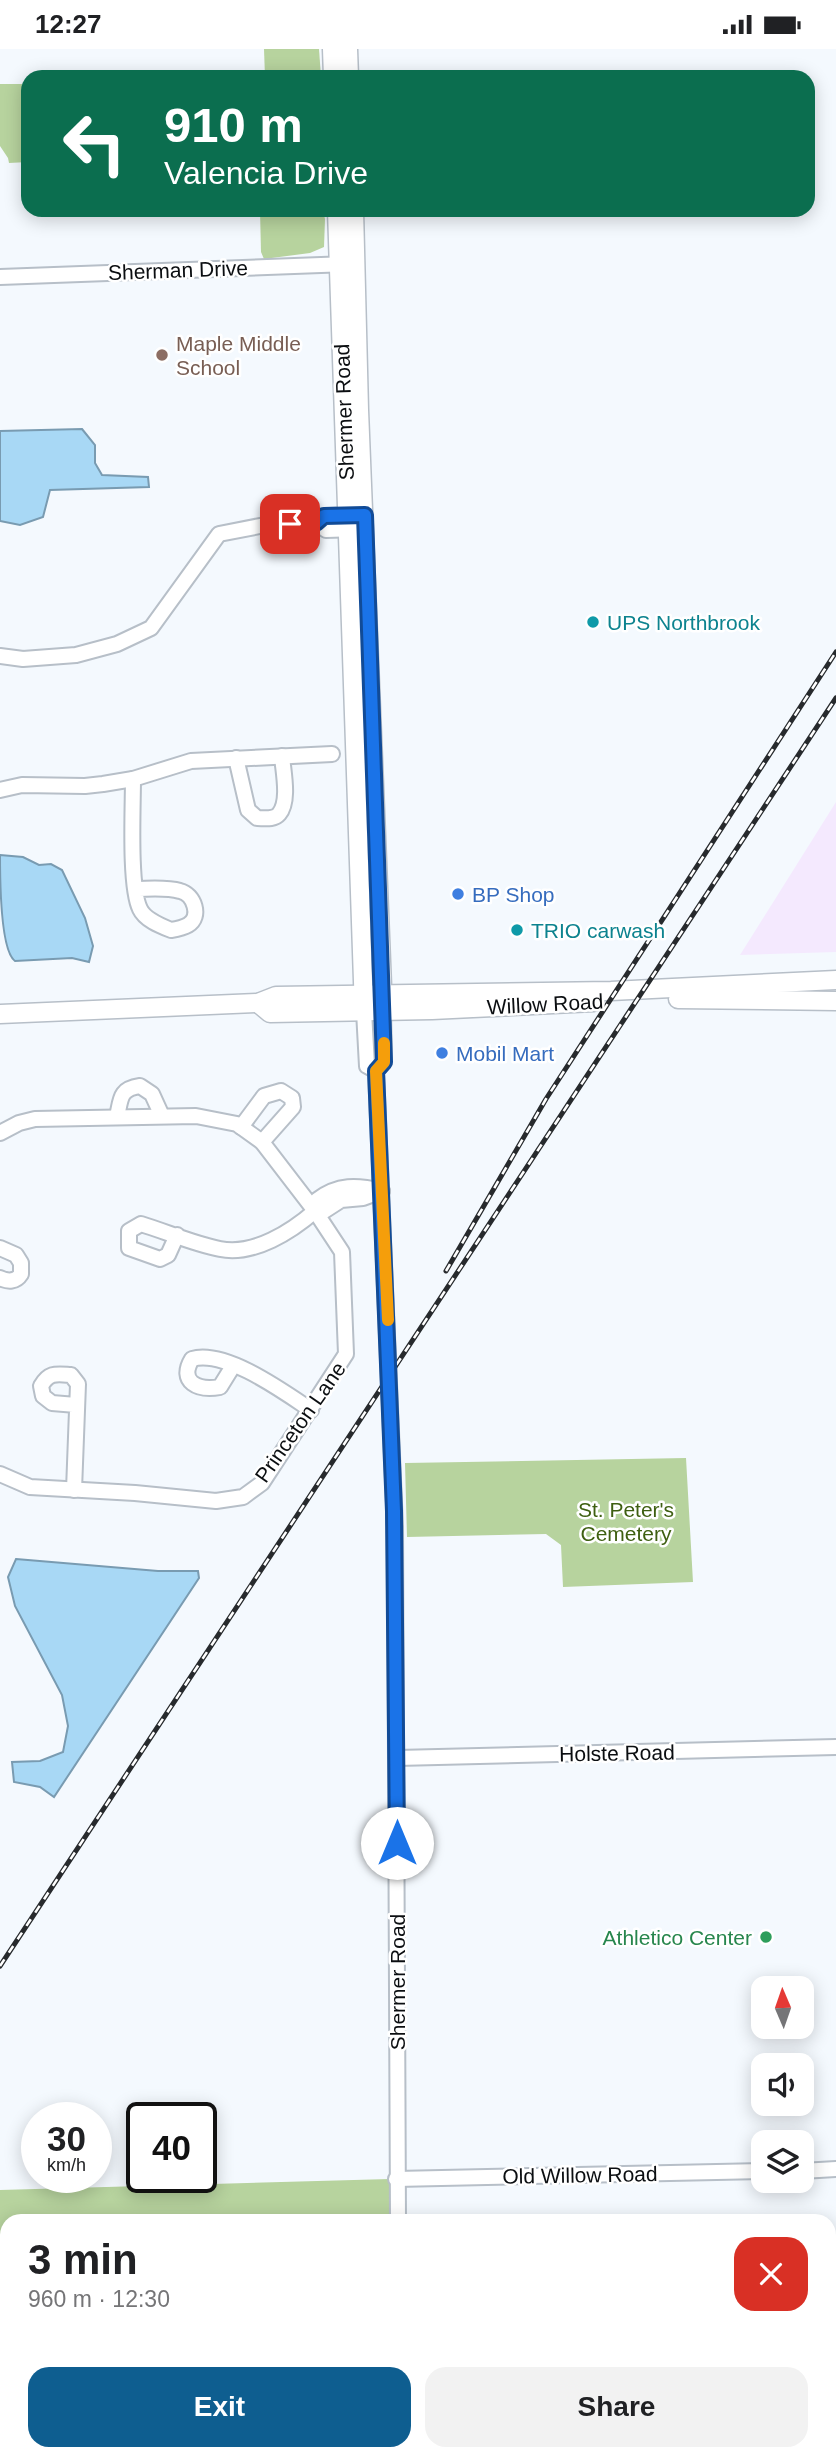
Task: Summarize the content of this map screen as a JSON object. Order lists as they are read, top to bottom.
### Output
{
  "streets": {
    "main road": ["Shermer Road", "Willow Road"],
    "street": [
      "Sherman Drive",
      "Princeton Lane",
      "Holste Road",
      "Old Willow Road"
    ]
  },
  "crossings": [
    ["Sherman Drive", "Shermer Road"],
    ["Shermer Road", "Willow Road"],
    ["Shermer Road", "Holste Road"],
    ["Shermer Road", "Old Willow Road"]
  ],
  "parks": ["St. Peter's Cemetery"],
  "places": [
    "Maple Middle School",
    "UPS Northbrook",
    "BP Shop",
    "TRIO carwash",
    "Mobil Mart",
    "Athletico Center"
  ],
  "north": "top",
  "page": {
    "status": "12:27",
    "turn": ["910 m", "Valencia Drive"],
    "speed": "30 km/h",
    "limit": "40",
    "heading": ["3 min", "960 m · 12:30"],
    "buttons": ["Exit", "Share"]
  }
}
